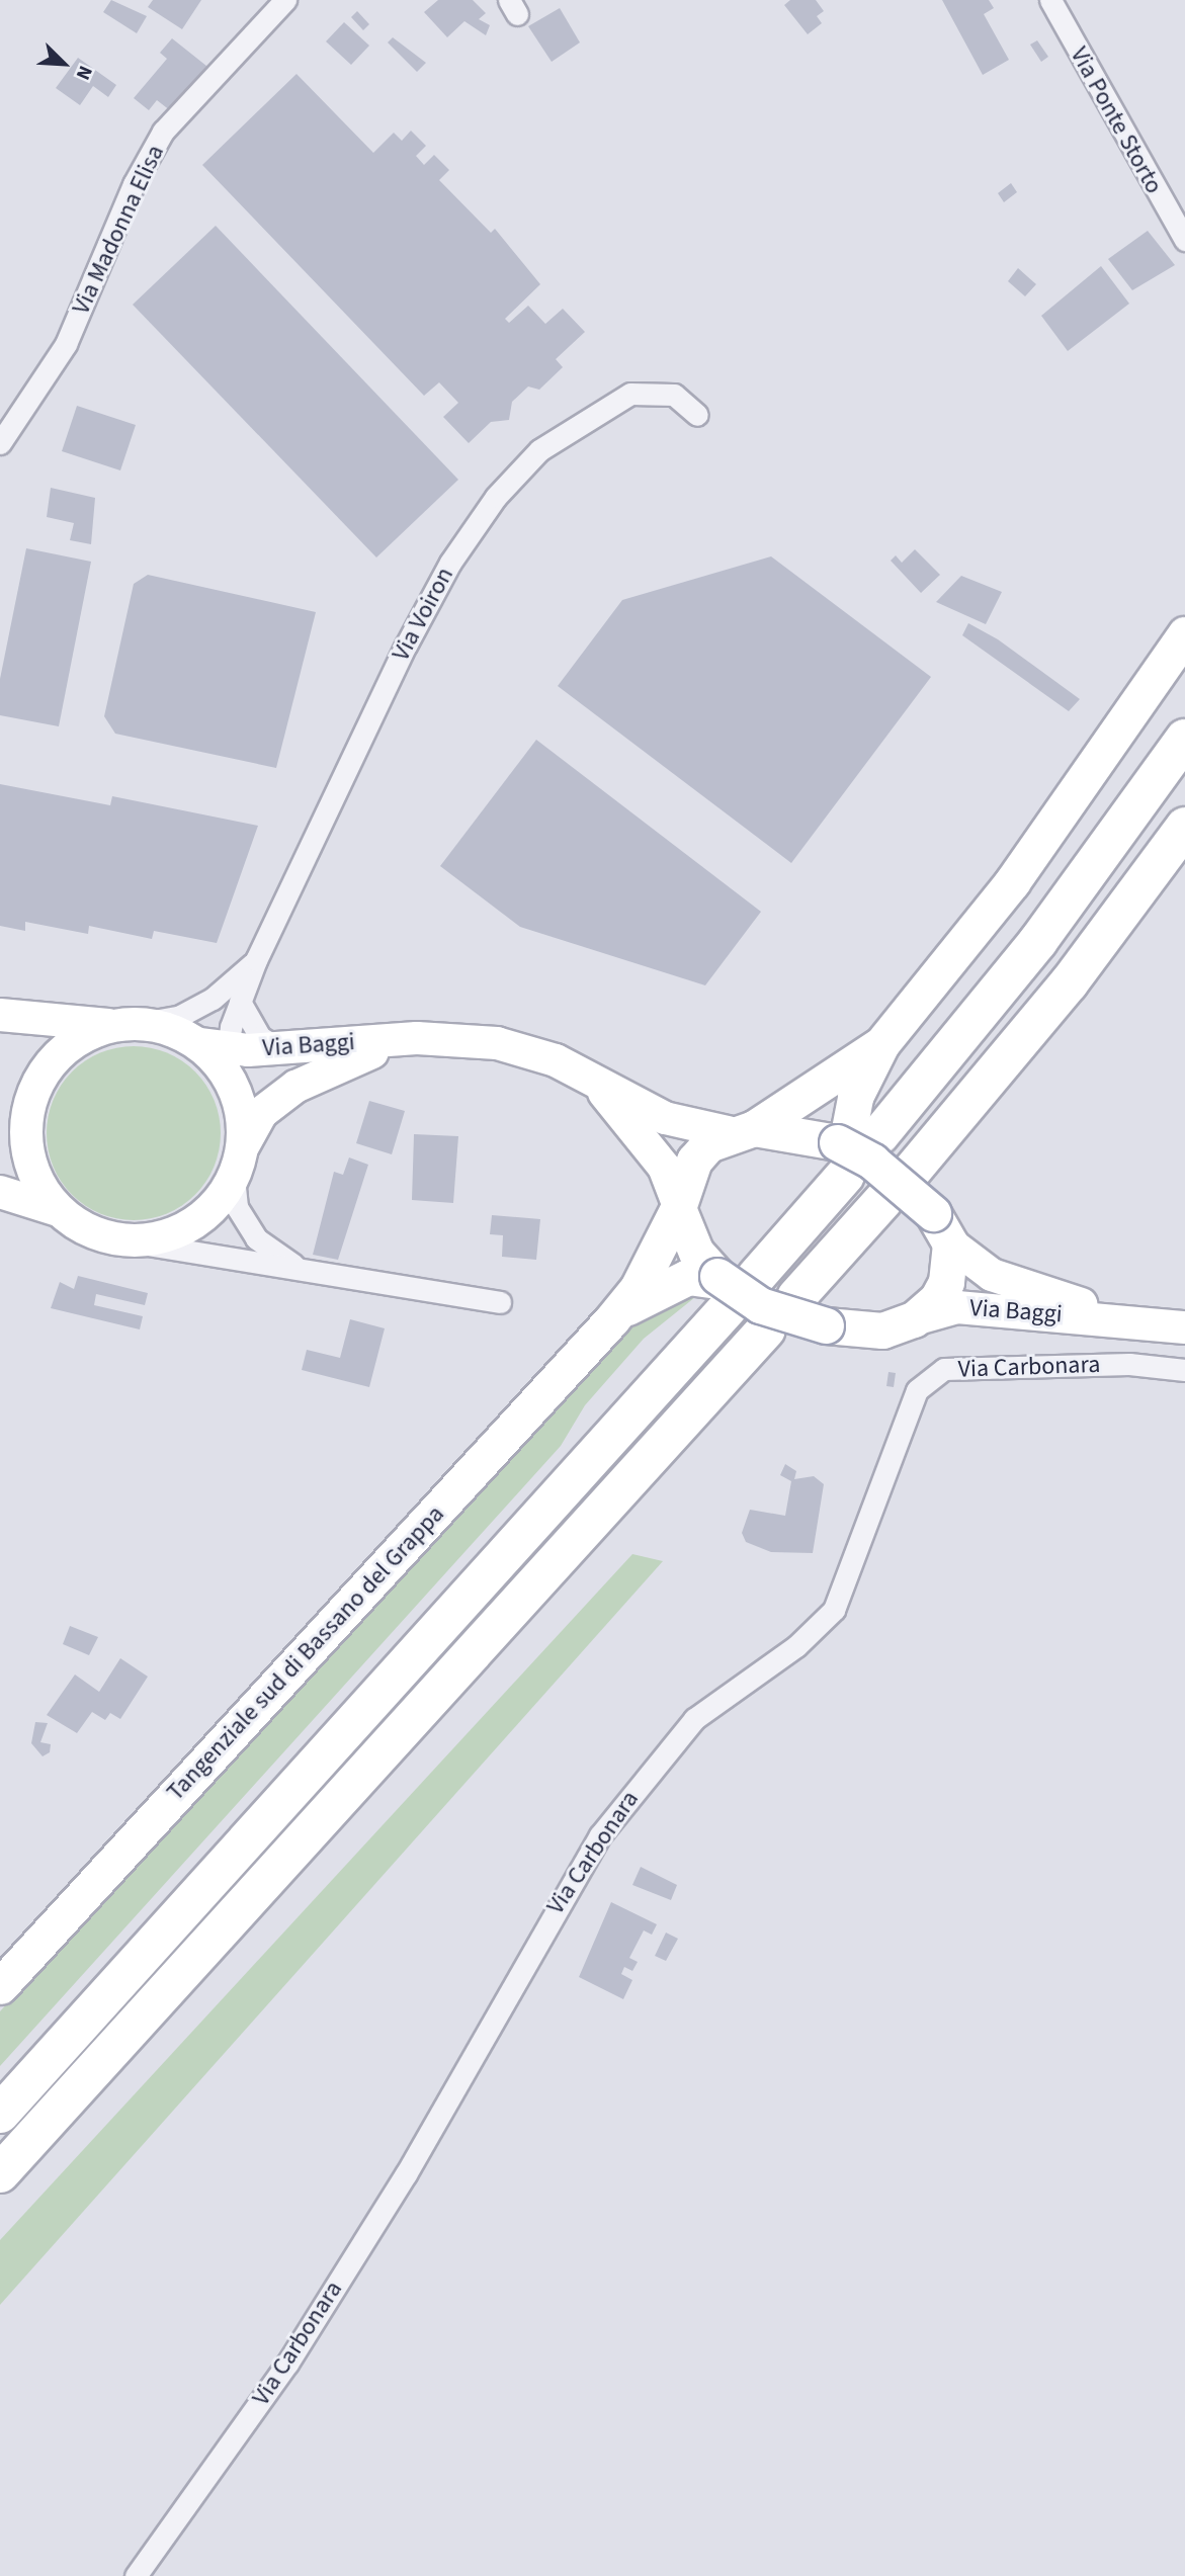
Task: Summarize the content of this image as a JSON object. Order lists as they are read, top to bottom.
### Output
{
  "streets": {
    "main road": ["Via Baggi", "Tangenziale sud di Bassano del Grappa"],
    "street": [
      "Via Ponte Storto",
      "Via Madonna Elisa",
      "Via Voiron",
      "Via Carbonara"
    ]
  },
  "crossings": [
    ["Via Voiron", "Via Baggi"],
    ["Via Baggi", "Tangenziale sud di Bassano del Grappa"]
  ],
  "north": "bottom right"
}
